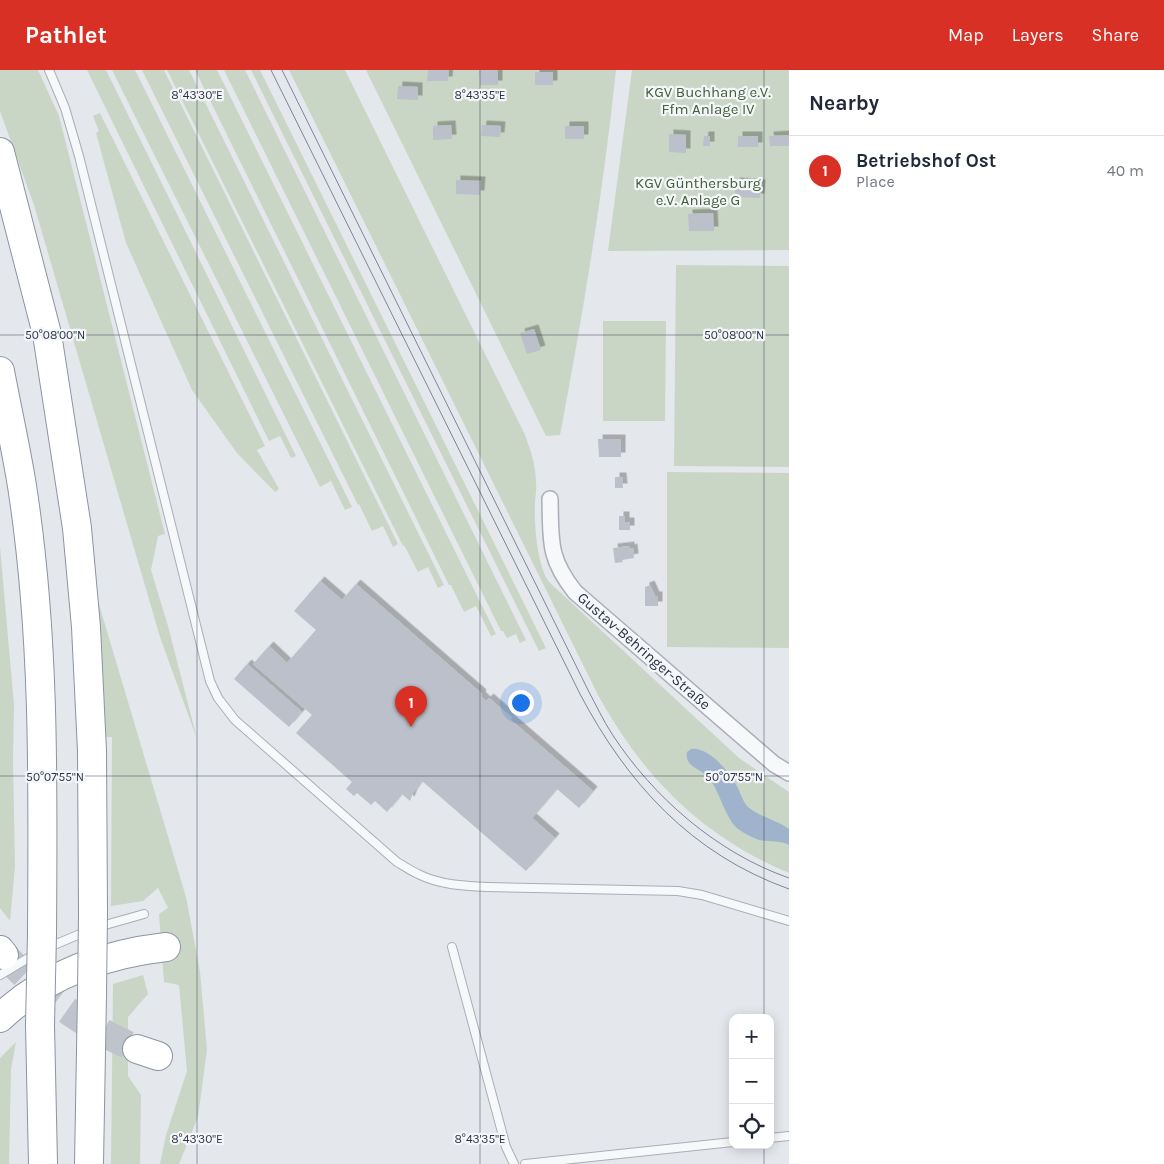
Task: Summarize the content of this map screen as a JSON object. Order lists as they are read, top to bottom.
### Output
{
  "streets": {
    "street": ["Gustav-Behringer-Straße"]
  },
  "parks": ["KGV Buchhang e.V. Ffm Anlage IV", "KGV Günthersburg e.V. Anlage G"],
  "page": {
    "header": "Pathlet",
    "nav": ["Map", "Layers", "Share"],
    "heading": "Nearby",
    "list": [
      {
        "mark": "1",
        "name": "Betriebshof Ost",
        "note": "Place",
        "value": "40 m"
      }
    ],
    "pins": "1",
    "map_buttons": ["+", "−"]
  },
  "coordinates": [
    "8°43'30\"E",
    "8°43'35\"E",
    "50°08'00\"N",
    "50°07'55\"N"
  ]
}
